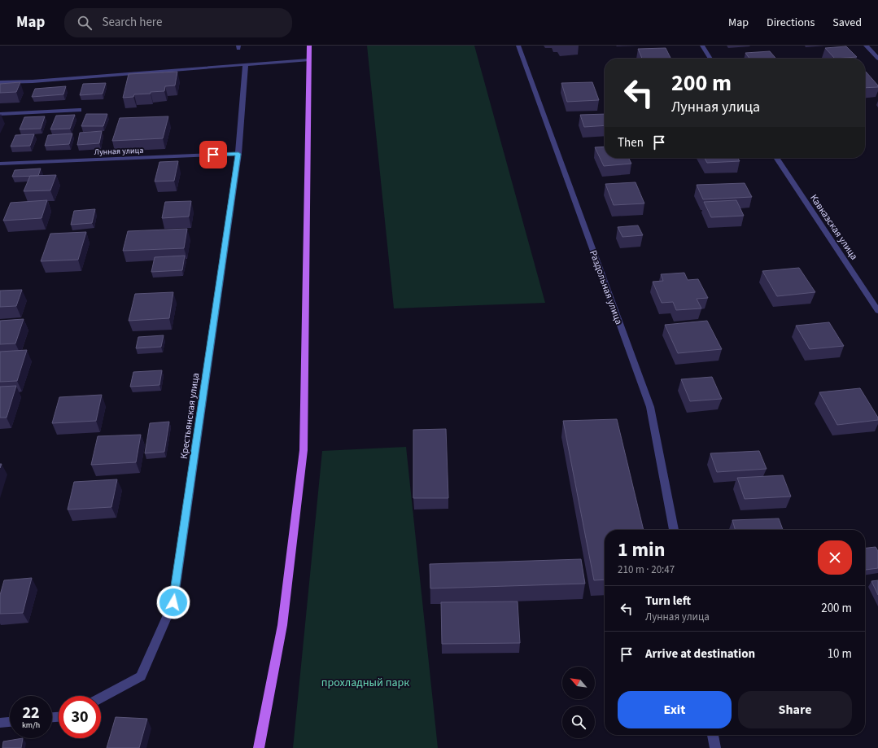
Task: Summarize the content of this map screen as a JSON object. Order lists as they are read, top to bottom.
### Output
{
  "streets": {
    "street": [
      "Лунная улица",
      "Кавказская улица",
      "Раздольная улица",
      "Крестьянская улица"
    ]
  },
  "crossings": [
    ["Лунная улица", "Крестьянская улица"]
  ],
  "parks": ["прохладный парк"],
  "north": "top left",
  "page": {
    "header": "Map",
    "search": "Search here",
    "nav": ["Map", "Directions", "Saved"],
    "turn": ["200 m", "Лунная улица"],
    "then": "Then",
    "heading": ["1 min", "210 m · 20:47"],
    "list": [
      {
        "name": "Turn left",
        "note": "Лунная улица",
        "value": "200 m"
      },
      {
        "name": "Arrive at destination",
        "value": "10 m"
      }
    ],
    "buttons": ["Exit", "Share"],
    "speed": "22 km/h",
    "limit": "30"
  }
}
